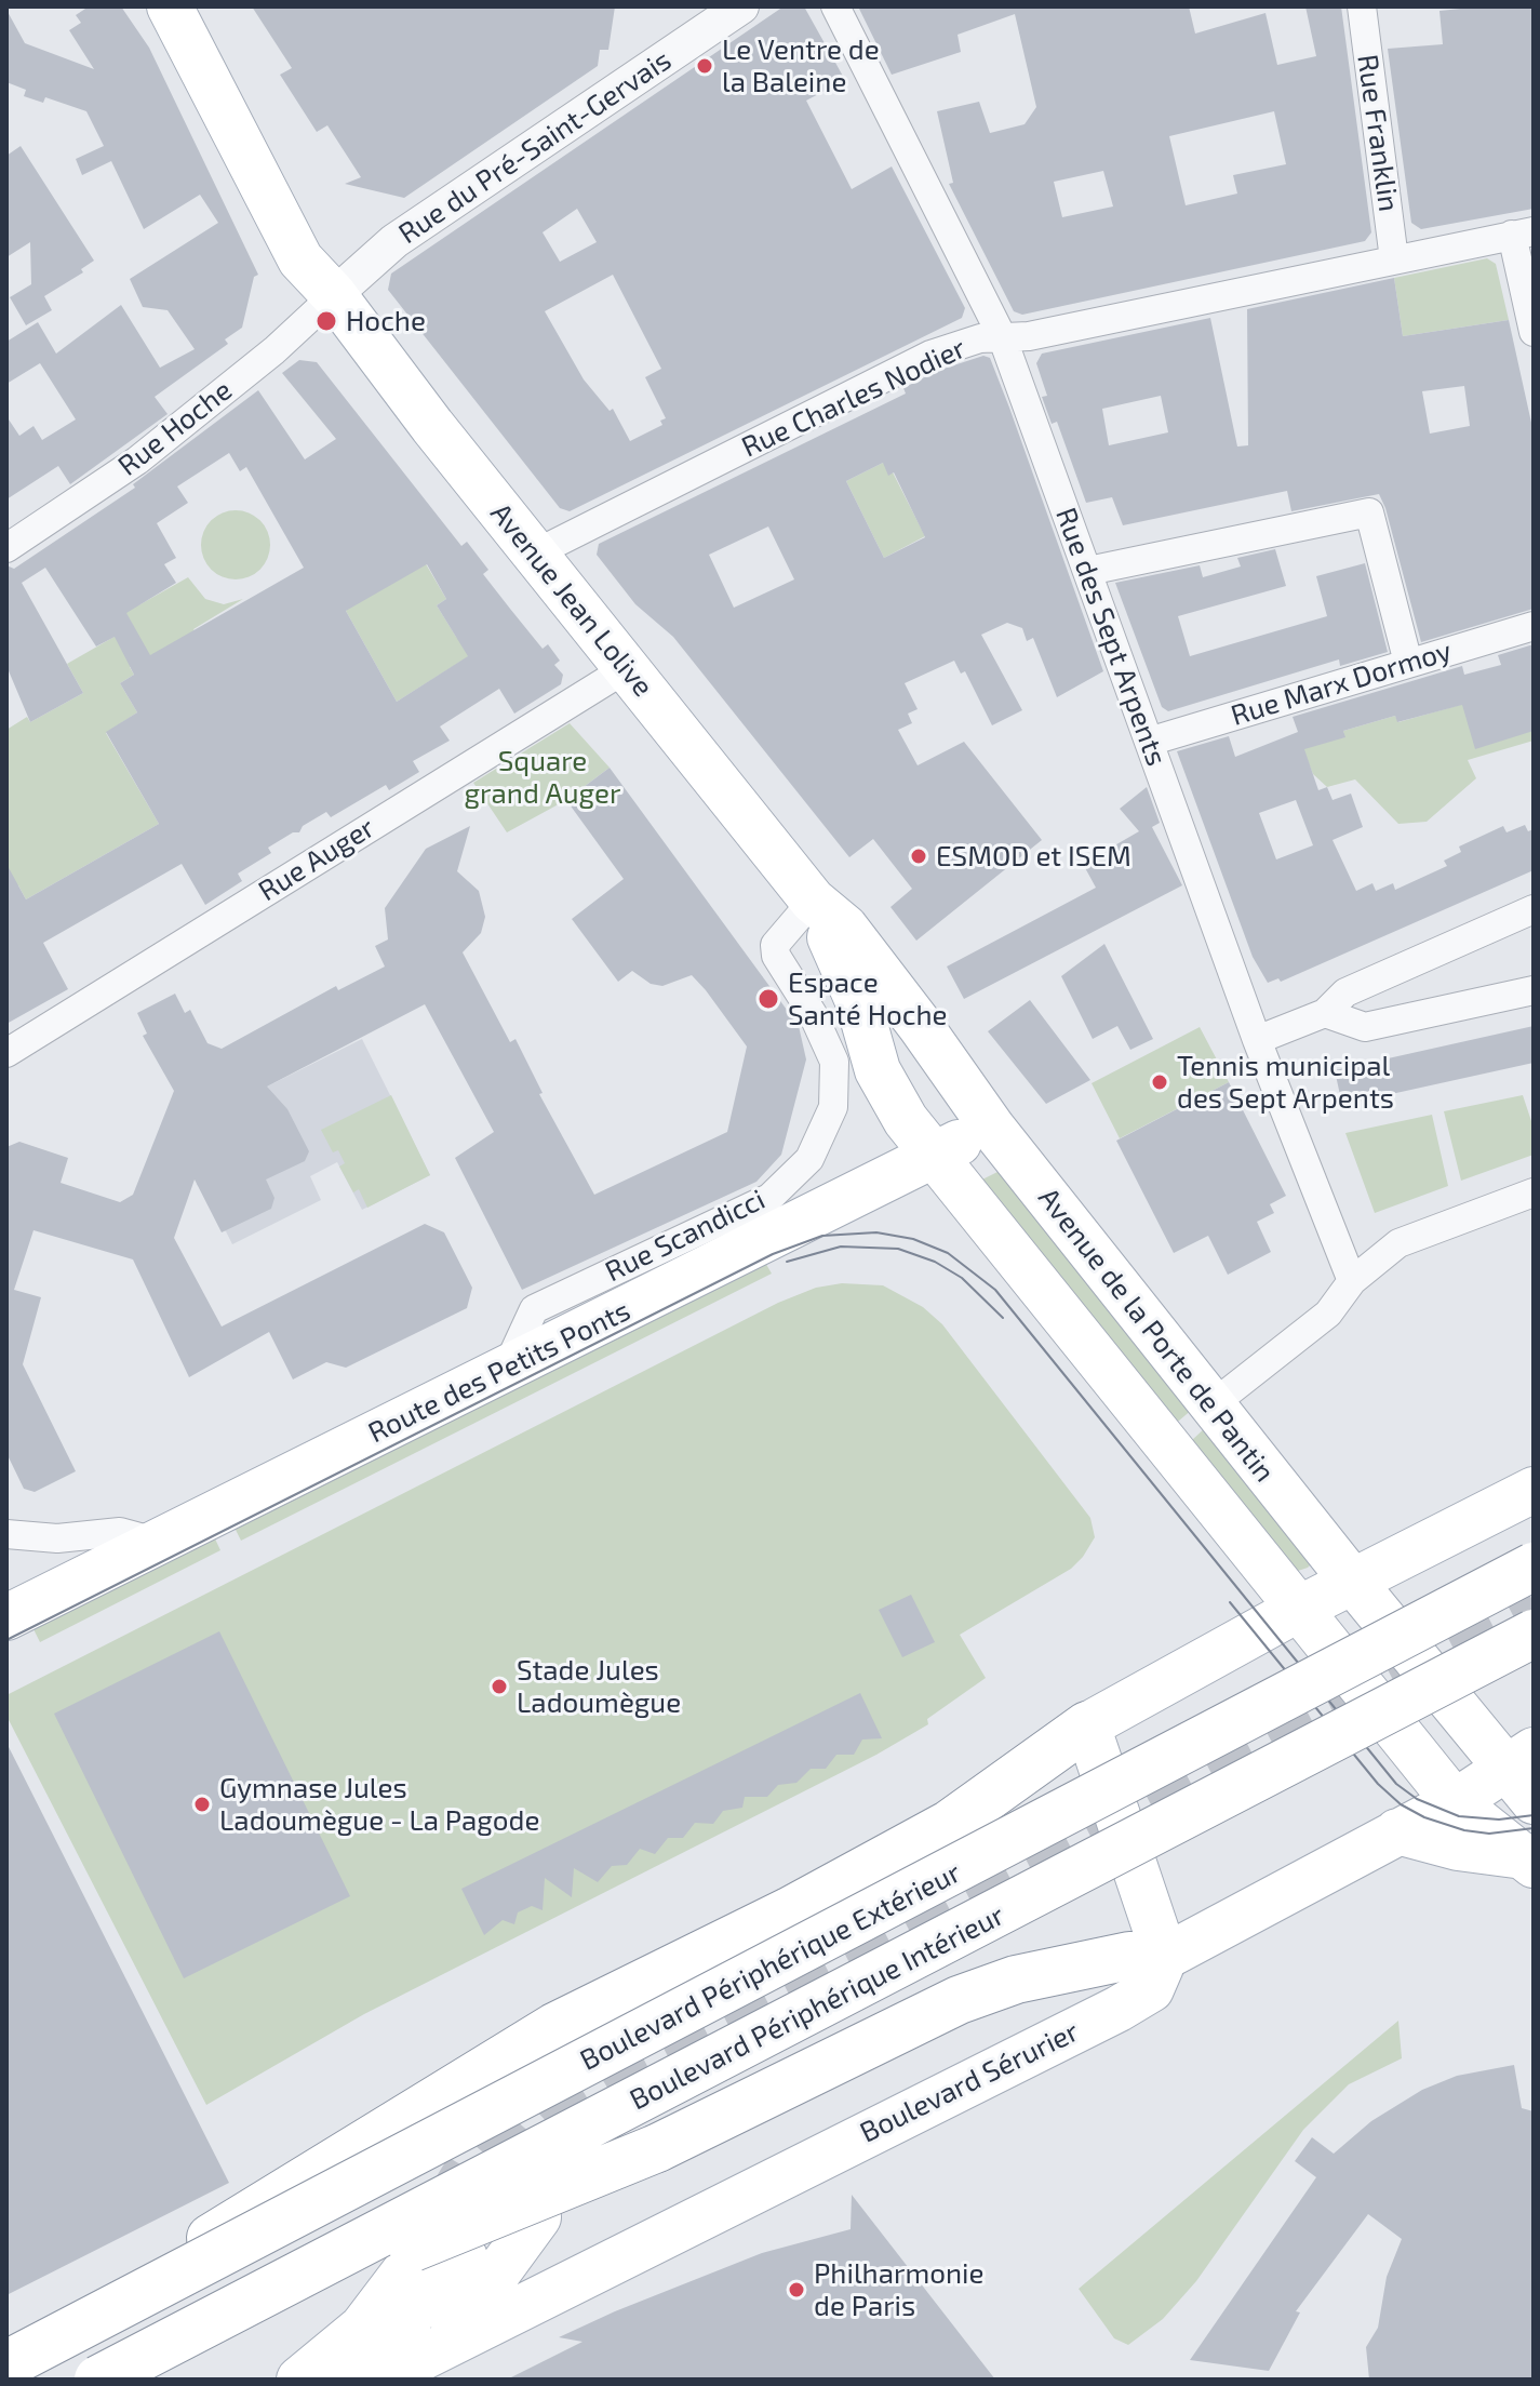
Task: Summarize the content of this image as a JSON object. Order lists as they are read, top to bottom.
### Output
{
  "streets": {
    "highway": ["Boulevard Périphérique Extérieur", "Boulevard Périphérique Intérieur"],
    "main road": [
      "Avenue Jean Lolive",
      "Avenue de la Porte de Pantin",
      "Route des Petits Ponts",
      "Boulevard Sérurier"
    ],
    "street": [
      "Rue Franklin",
      "Rue du Pré-Saint-Gervais",
      "Rue Charles Nodier",
      "Rue Hoche",
      "Rue des Sept Arpents",
      "Rue Marx Dormoy",
      "Rue Auger",
      "Rue Scandicci"
    ]
  },
  "crossings": [
    ["Rue Franklin", "Rue Charles Nodier"],
    ["Rue du Pré-Saint-Gervais", "Rue Hoche"],
    ["Rue du Pré-Saint-Gervais", "Avenue Jean Lolive"],
    ["Rue Charles Nodier", "Avenue Jean Lolive"],
    ["Rue Charles Nodier", "Rue des Sept Arpents"],
    ["Rue Hoche", "Avenue Jean Lolive"],
    ["Avenue Jean Lolive", "Rue Auger"],
    ["Avenue Jean Lolive", "Rue Scandicci"],
    ["Avenue Jean Lolive", "Avenue de la Porte de Pantin"],
    ["Avenue Jean Lolive", "Route des Petits Ponts"],
    ["Rue des Sept Arpents", "Rue Marx Dormoy"],
    ["Rue Scandicci", "Route des Petits Ponts"],
    ["Avenue de la Porte de Pantin", "Route des Petits Ponts"]
  ],
  "parks": ["Square grand Auger"],
  "places": [
    "Le Ventre de la Baleine",
    "Hoche",
    "ESMOD et ISEM",
    "Espace Santé Hoche",
    "Tennis municipal des Sept Arpents",
    "Stade Jules Ladoumègue",
    "Gymnase Jules Ladoumègue - La Pagode",
    "Philharmonie de Paris"
  ]
}
